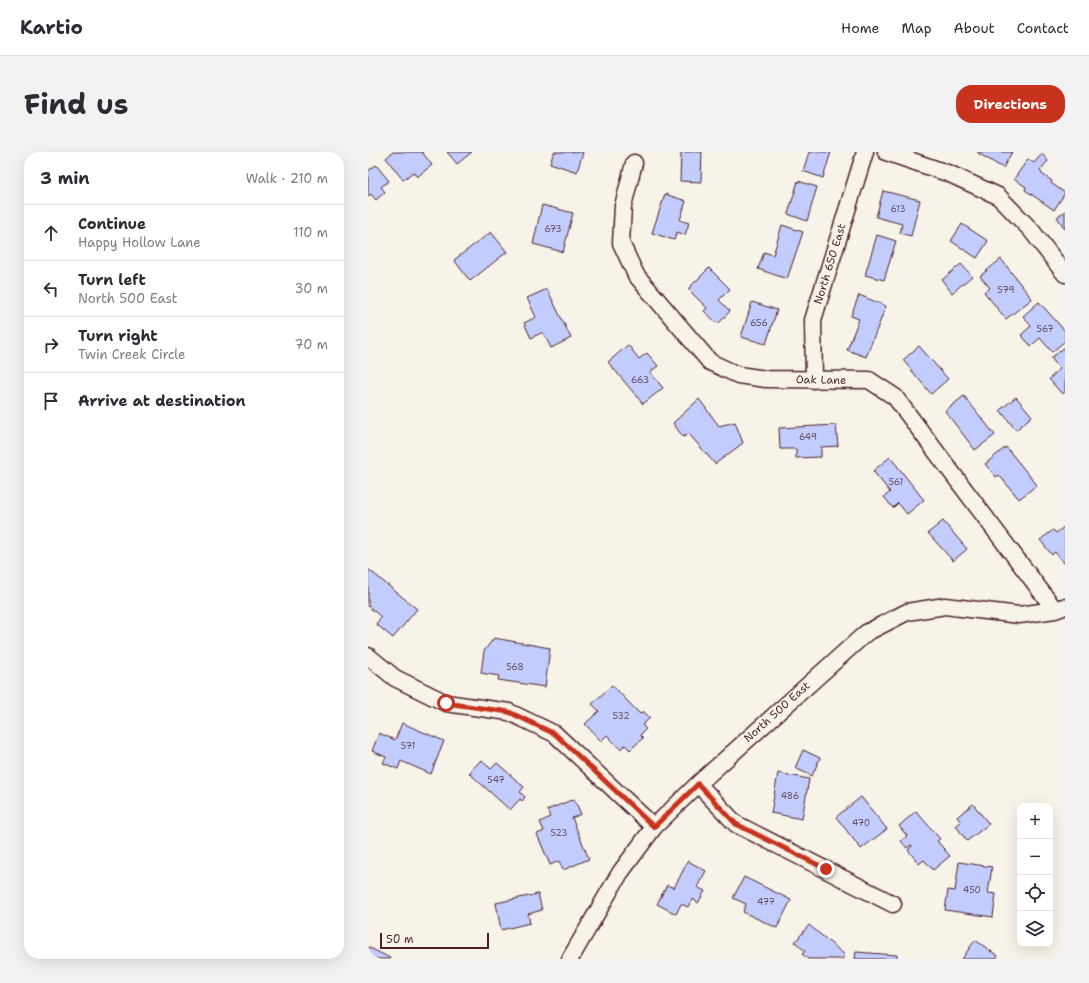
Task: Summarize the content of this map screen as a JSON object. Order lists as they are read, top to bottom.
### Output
{
  "streets": {
    "street": ["North 650 East", "Oak Lane", "North 500 East"]
  },
  "crossings": [
    ["North 650 East", "Oak Lane"],
    ["Oak Lane", "North 500 East"]
  ],
  "house_numbers": [
    "613",
    "673",
    "579",
    "656",
    "567",
    "663",
    "649",
    "561",
    "568",
    "532",
    "571",
    "547",
    "486",
    "470",
    "523",
    "450",
    "477"
  ],
  "scale_bar": "50 m",
  "page": {
    "header": "Kartio",
    "nav": [
      "Home",
      "Map",
      "About",
      "Contact"
    ],
    "title": "Find us",
    "buttons": "Directions",
    "heading": ["3 min", "Walk · 210 m"],
    "list": [
      ["Continue", "Happy Hollow Lane", "110 m"],
      ["Turn left", "North 500 East", "30 m"],
      ["Turn right", "Twin Creek Circle", "70 m"],
      "Arrive at destination"
    ],
    "map_buttons": ["+", "−"],
    "scale": "50 m"
  }
}
